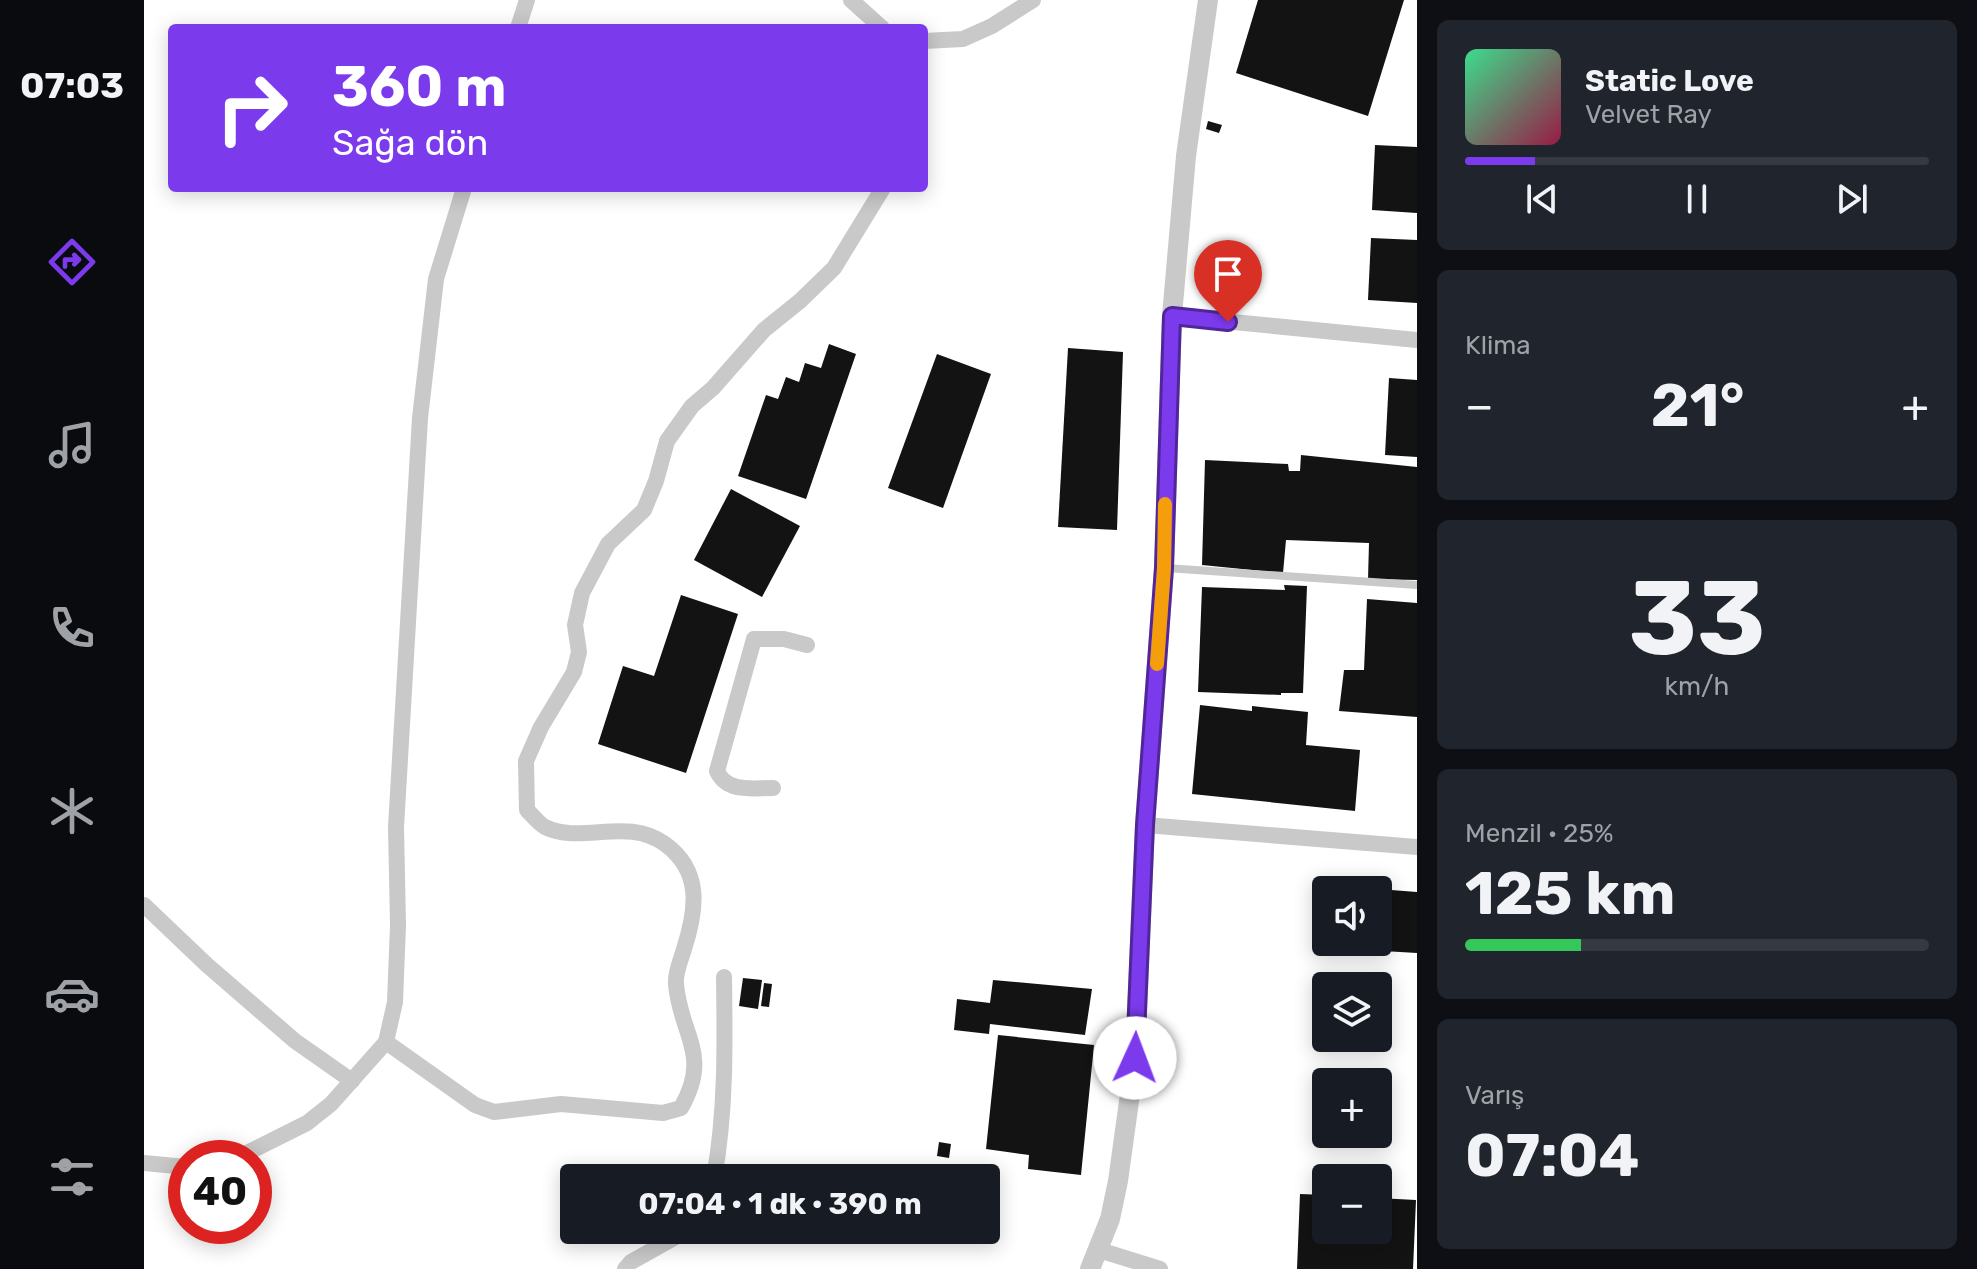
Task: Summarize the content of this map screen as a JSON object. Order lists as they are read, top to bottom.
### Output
{
  "page": {
    "tabs": "07:03",
    "turn": ["360 m", "Sağa dön"],
    "song": ["Static Love", "Velvet Ray"],
    "tile": [
      "Klima",
      ["33", "km/h"],
      ["Menzil · 25%", "125 km"],
      ["Varış", "07:04"]
    ],
    "heat": ["−", "21°", "+"],
    "map_buttons": ["+", "−"],
    "limit": "40",
    "trip": "07:04 · 1 dk · 390 m"
  }
}
